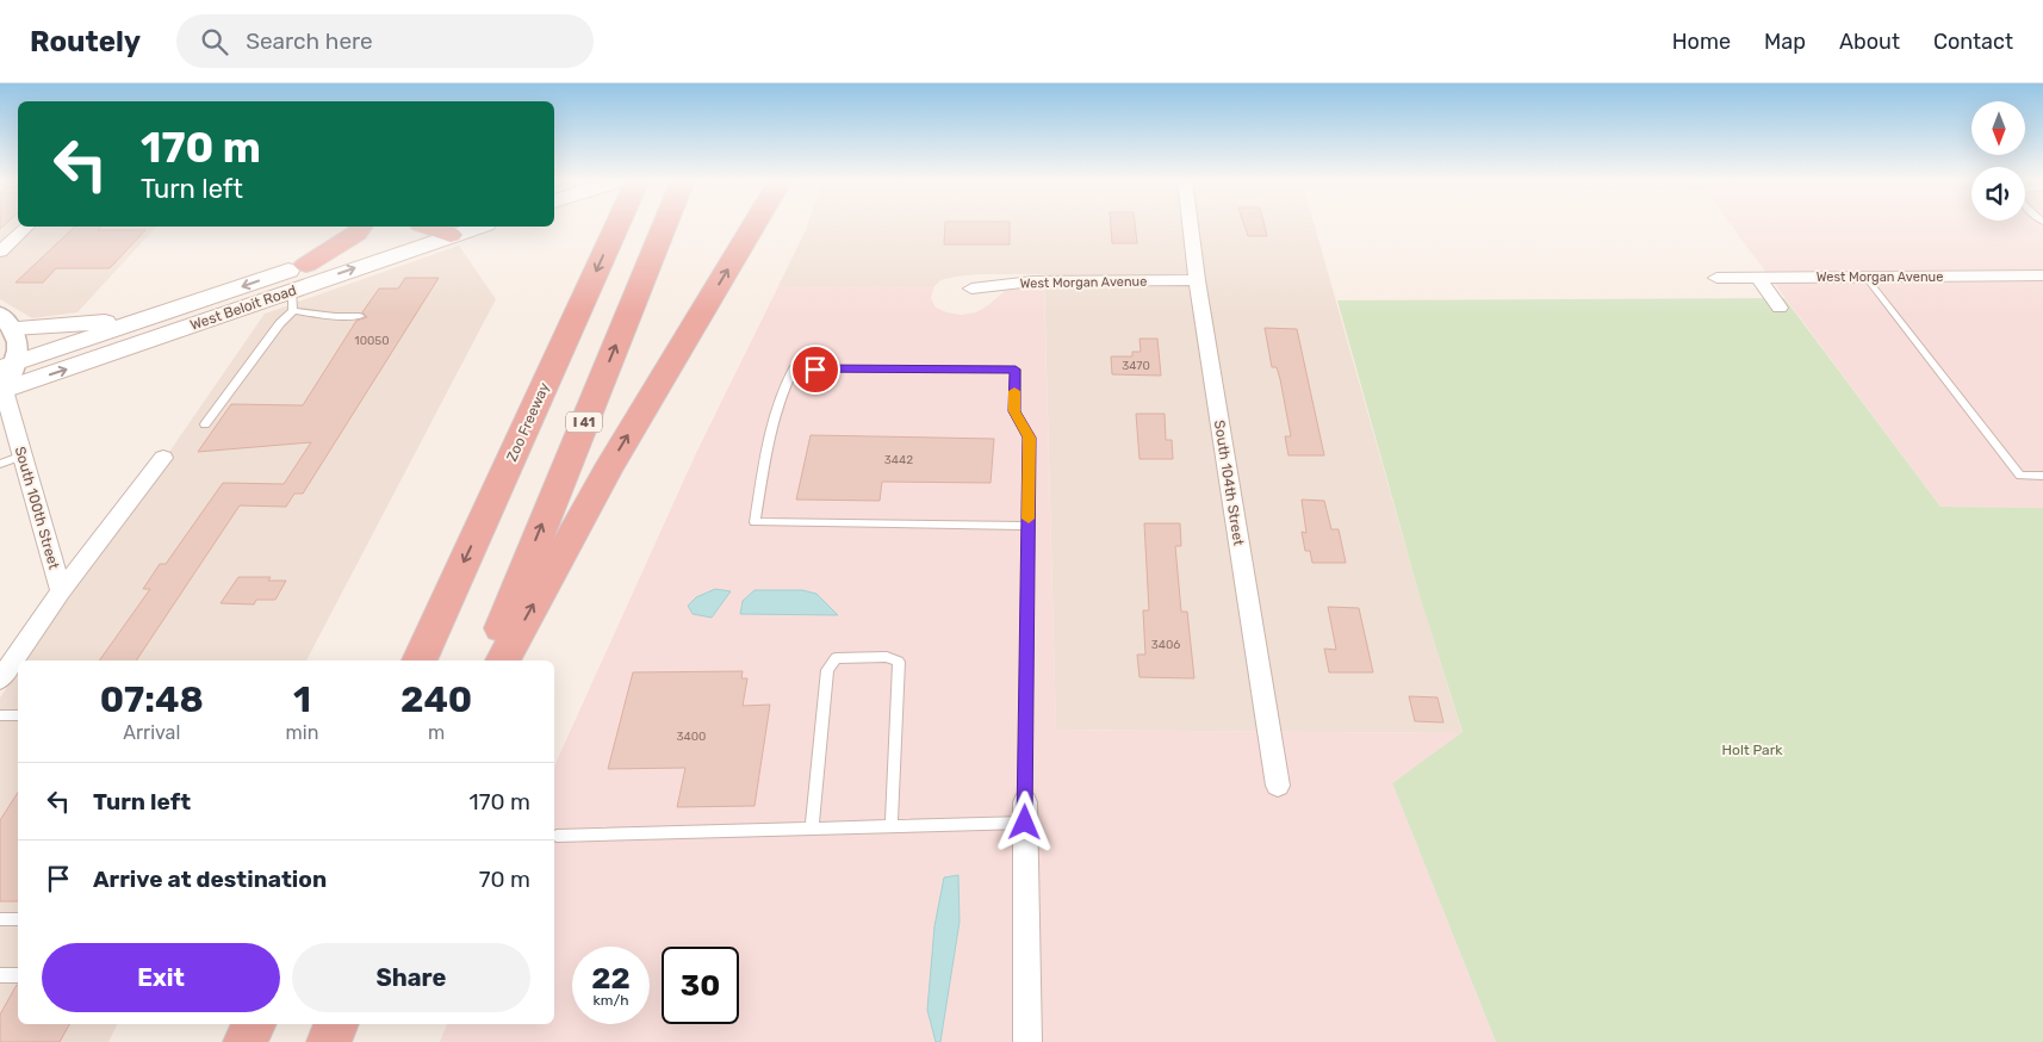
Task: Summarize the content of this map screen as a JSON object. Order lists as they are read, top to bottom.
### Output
{
  "streets": {
    "highway": ["Zoo Freeway", "I 41"],
    "main road": ["West Beloit Road"],
    "street": ["West Morgan Avenue", "South 104th Street", "South 100th Street"]
  },
  "crossings": [
    ["West Morgan Avenue", "South 104th Street"],
    ["West Beloit Road", "South 100th Street"]
  ],
  "parks": ["Holt Park"],
  "house_numbers": [
    "10050",
    "3470",
    "3442",
    "3406",
    "3400"
  ],
  "north": "bottom",
  "page": {
    "header": "Routely",
    "search": "Search here",
    "nav": [
      "Home",
      "Map",
      "About",
      "Contact"
    ],
    "turn": ["170 m", "Turn left"],
    "eta": [
      "07:48",
      "Arrival",
      "1",
      "min",
      "240",
      "m"
    ],
    "list": [
      {
        "name": "Turn left",
        "value": "170 m"
      },
      {
        "name": "Arrive at destination",
        "value": "70 m"
      }
    ],
    "buttons": ["Exit", "Share"],
    "speed": "22 km/h",
    "limit": "30"
  }
}
